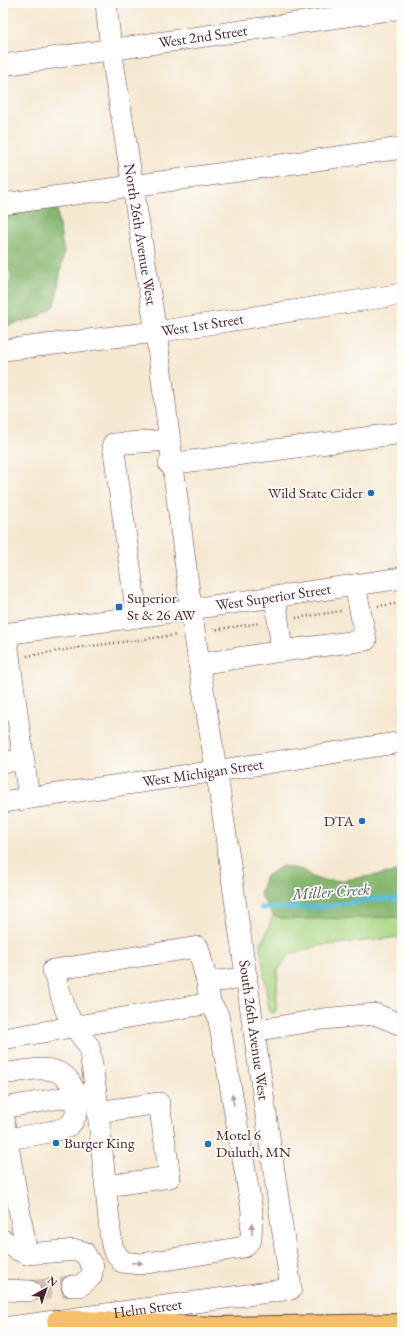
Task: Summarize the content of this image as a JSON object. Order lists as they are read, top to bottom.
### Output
{
  "streets": {
    "street": [
      "West 2nd Street",
      "North 26th Avenue West",
      "West 1st Street",
      "West Superior Street",
      "West Michigan Street",
      "South 26th Avenue West",
      "Helm Street"
    ]
  },
  "crossings": [
    ["West 2nd Street", "North 26th Avenue West"],
    ["North 26th Avenue West", "West 1st Street"],
    ["North 26th Avenue West", "West Superior Street"],
    ["North 26th Avenue West", "South 26th Avenue West"],
    ["West Michigan Street", "South 26th Avenue West"],
    ["South 26th Avenue West", "Helm Street"]
  ],
  "water": ["Miller Creek"],
  "places": {
    "other": [
      "Wild State Cider",
      "DTA",
      "Burger King",
      "Motel 6 Duluth, MN"
    ],
    "transit": ["Superior St & 26 AW"]
  },
  "north": "top right"
}
